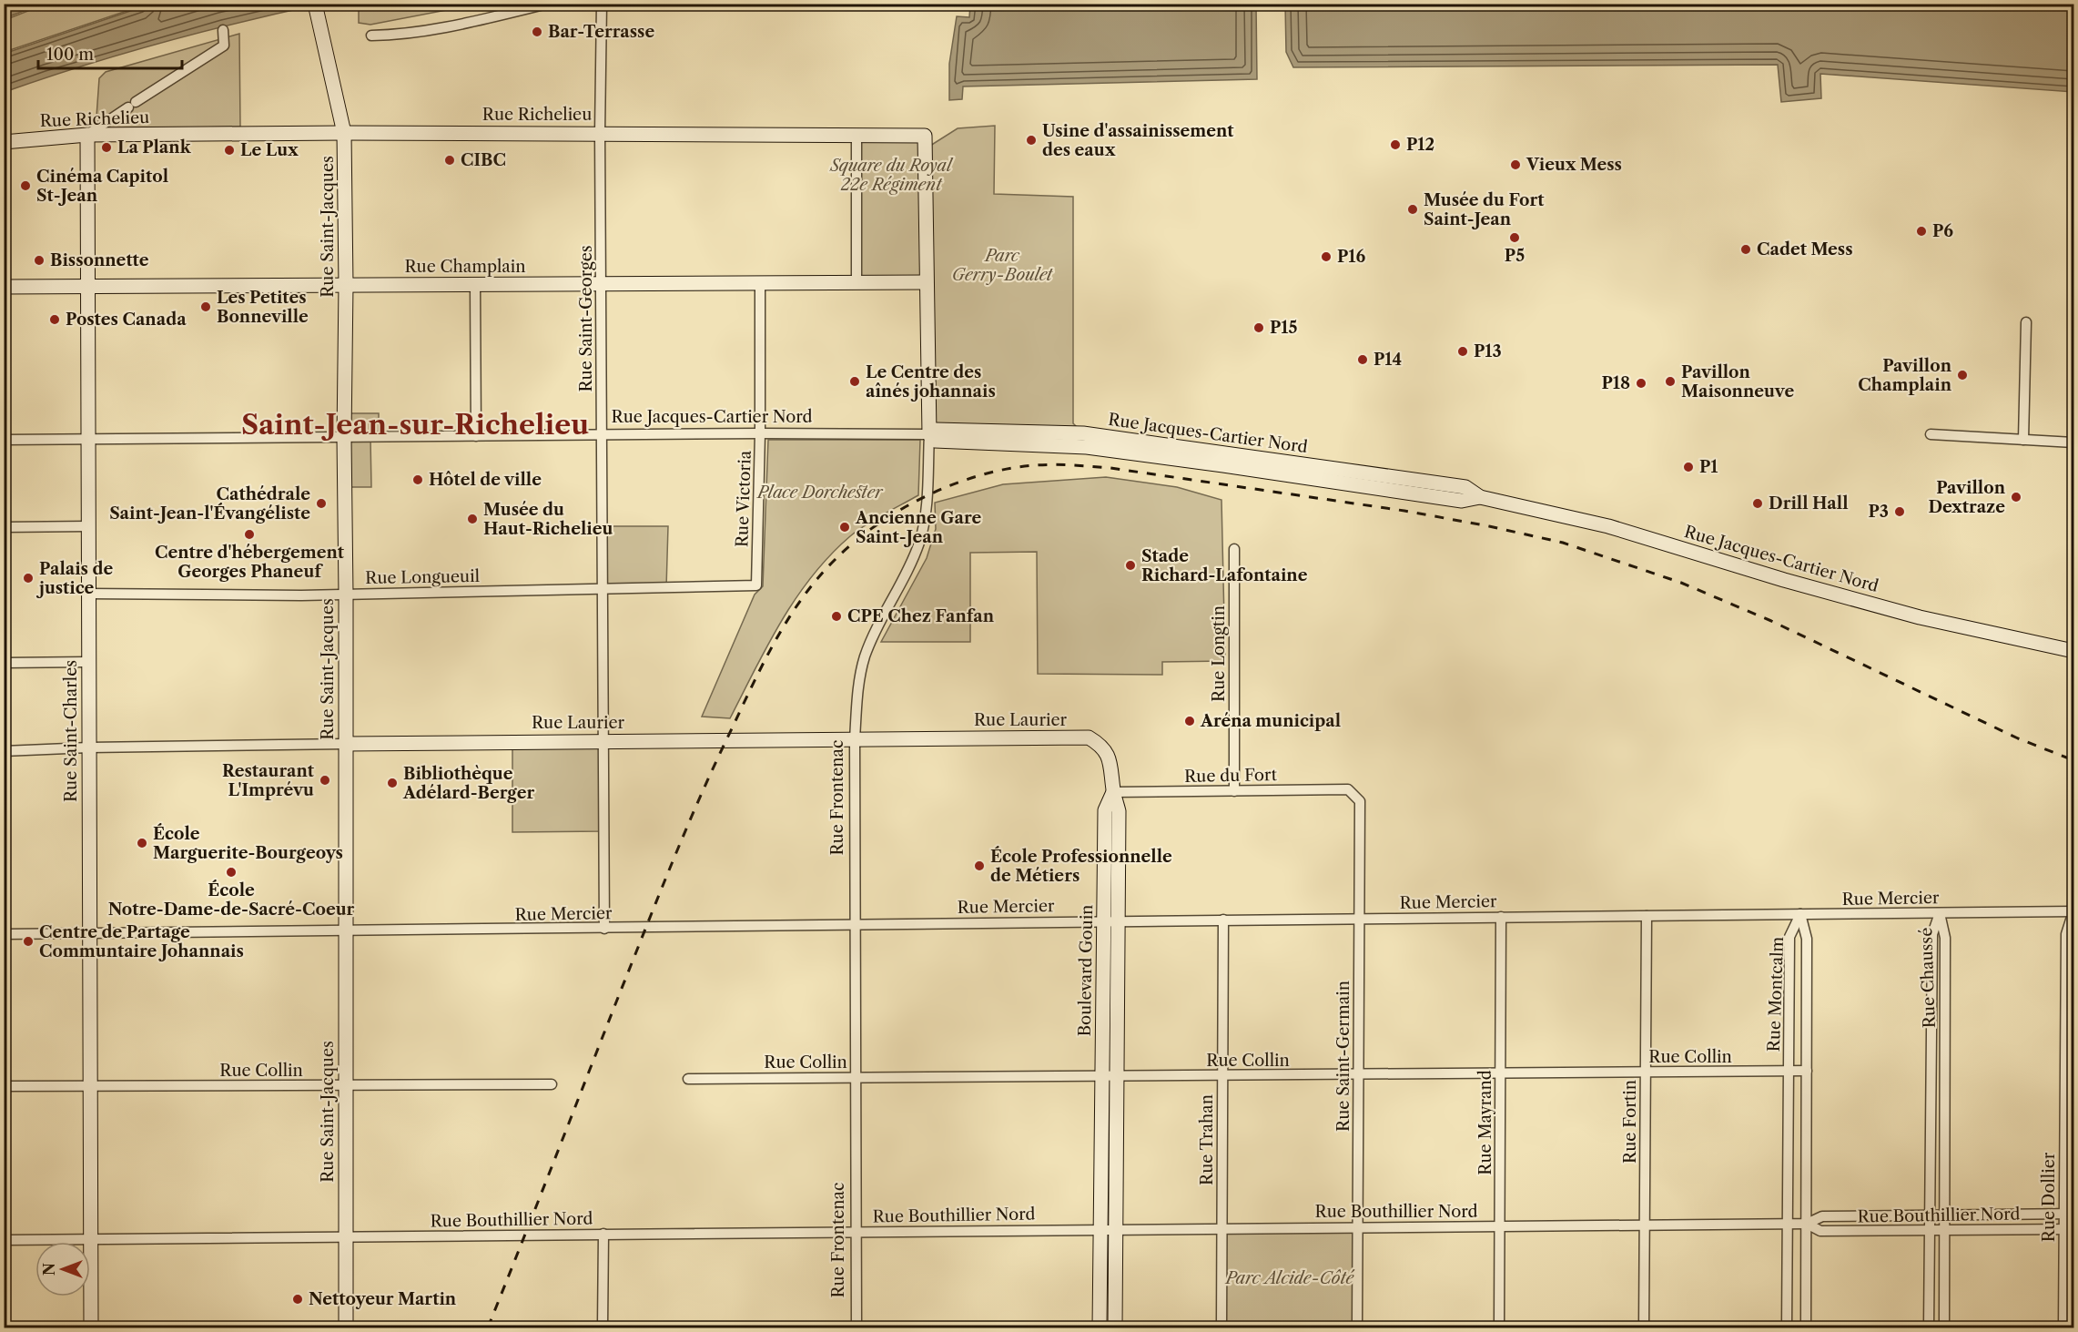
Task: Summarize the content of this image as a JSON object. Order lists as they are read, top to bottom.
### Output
{
  "streets": {
    "street": [
      "Rue Richelieu",
      "Rue Saint-Jacques",
      "Rue Champlain",
      "Rue Saint-Georges",
      "Rue Jacques-Cartier Nord",
      "Rue Victoria",
      "Rue Longueuil",
      "Rue Longtin",
      "Rue Laurier",
      "Rue Saint-Charles",
      "Rue du Fort",
      "Rue Frontenac",
      "Rue Mercier",
      "Boulevard Gouin",
      "Rue Chaussé",
      "Rue Montcalm",
      "Rue Saint-Germain",
      "Rue Collin",
      "Rue Fortin",
      "Rue Mayrand",
      "Rue Trahan",
      "Rue Dollier",
      "Rue Bouthillier Nord"
    ]
  },
  "crossings": [
    ["Rue Richelieu", "Rue Saint-Jacques"],
    ["Rue Richelieu", "Rue Champlain"],
    ["Rue Richelieu", "Rue Saint-Georges"],
    ["Rue Richelieu", "Rue Saint-Charles"],
    ["Rue Richelieu", "Rue Frontenac"],
    ["Rue Saint-Jacques", "Rue Champlain"],
    ["Rue Saint-Jacques", "Rue Jacques-Cartier Nord"],
    ["Rue Saint-Jacques", "Rue Longueuil"],
    ["Rue Saint-Jacques", "Rue Laurier"],
    ["Rue Saint-Jacques", "Rue Mercier"],
    ["Rue Saint-Jacques", "Rue Collin"],
    ["Rue Saint-Jacques", "Rue Bouthillier Nord"],
    ["Rue Champlain", "Rue Saint-Georges"],
    ["Rue Champlain", "Rue Victoria"],
    ["Rue Champlain", "Rue Saint-Charles"],
    ["Rue Champlain", "Rue Frontenac"],
    ["Rue Saint-Georges", "Rue Jacques-Cartier Nord"],
    ["Rue Saint-Georges", "Rue Longueuil"],
    ["Rue Saint-Georges", "Rue Laurier"],
    ["Rue Saint-Georges", "Rue Mercier"],
    ["Rue Jacques-Cartier Nord", "Rue Victoria"],
    ["Rue Jacques-Cartier Nord", "Rue Saint-Charles"],
    ["Rue Jacques-Cartier Nord", "Rue Frontenac"],
    ["Rue Victoria", "Rue Longueuil"],
    ["Rue Longueuil", "Rue Saint-Charles"],
    ["Rue Longtin", "Rue du Fort"],
    ["Rue Laurier", "Rue Saint-Charles"],
    ["Rue Laurier", "Rue du Fort"],
    ["Rue Laurier", "Rue Frontenac"],
    ["Rue Laurier", "Boulevard Gouin"],
    ["Rue Saint-Charles", "Rue Mercier"],
    ["Rue Saint-Charles", "Rue Collin"],
    ["Rue Saint-Charles", "Rue Bouthillier Nord"],
    ["Rue du Fort", "Boulevard Gouin"],
    ["Rue du Fort", "Rue Saint-Germain"],
    ["Rue Frontenac", "Rue Mercier"],
    ["Rue Frontenac", "Rue Collin"],
    ["Rue Frontenac", "Rue Bouthillier Nord"],
    ["Rue Mercier", "Boulevard Gouin"],
    ["Rue Mercier", "Rue Chaussé"],
    ["Rue Mercier", "Rue Montcalm"],
    ["Rue Mercier", "Rue Saint-Germain"],
    ["Rue Mercier", "Rue Fortin"],
    ["Rue Mercier", "Rue Mayrand"],
    ["Rue Mercier", "Rue Trahan"],
    ["Rue Mercier", "Rue Dollier"],
    ["Boulevard Gouin", "Rue Collin"],
    ["Boulevard Gouin", "Rue Bouthillier Nord"],
    ["Rue Chaussé", "Rue Bouthillier Nord"],
    ["Rue Montcalm", "Rue Collin"],
    ["Rue Montcalm", "Rue Bouthillier Nord"],
    ["Rue Saint-Germain", "Rue Collin"],
    ["Rue Saint-Germain", "Rue Bouthillier Nord"],
    ["Rue Collin", "Rue Fortin"],
    ["Rue Collin", "Rue Mayrand"],
    ["Rue Collin", "Rue Trahan"],
    ["Rue Fortin", "Rue Bouthillier Nord"],
    ["Rue Mayrand", "Rue Bouthillier Nord"],
    ["Rue Trahan", "Rue Bouthillier Nord"],
    ["Rue Dollier", "Rue Bouthillier Nord"]
  ],
  "districts": ["Saint-Jean-sur-Richelieu"],
  "parks": [
    "Square du Royal 22e Régiment",
    "Parc Gerry-Boulet",
    "Place Dorchester",
    "Parc Alcide-Côté"
  ],
  "places": [
    "Bar-Terrasse",
    "Usine d'assainissement des eaux",
    "P12",
    "La Plank",
    "Le Lux",
    "CIBC",
    "Vieux Mess",
    "Cinéma Capitol St-Jean",
    "Musée du Fort Saint-Jean",
    "P6",
    "P5",
    "Cadet Mess",
    "P16",
    "Bissonnette",
    "Les Petites Bonneville",
    "Postes Canada",
    "P15",
    "P13",
    "P14",
    "Pavillon Champlain",
    "Le Centre des aînés johannais",
    "Pavillon Maisonneuve",
    "P18",
    "P1",
    "Hôtel de ville",
    "Pavillon Dextraze",
    "Cathédrale Saint-Jean-l'Évangéliste",
    "Drill Hall",
    "P3",
    "Musée du Haut-Richelieu",
    "Ancienne Gare Saint-Jean",
    "Centre d'hébergement Georges Phaneuf",
    "Stade Richard-Lafontaine",
    "Palais de justice",
    "CPE Chez Fanfan",
    "Aréna municipal",
    "Restaurant L'Imprévu",
    "Bibliothèque Adélard-Berger",
    "École Marguerite-Bourgeoys",
    "École Professionnelle de Métiers",
    "École Notre-Dame-de-Sacré-Coeur",
    "Centre de Partage Communtaire Johannais",
    "Nettoyeur Martin"
  ],
  "scale_bar": "100 m",
  "north": "left"
}
